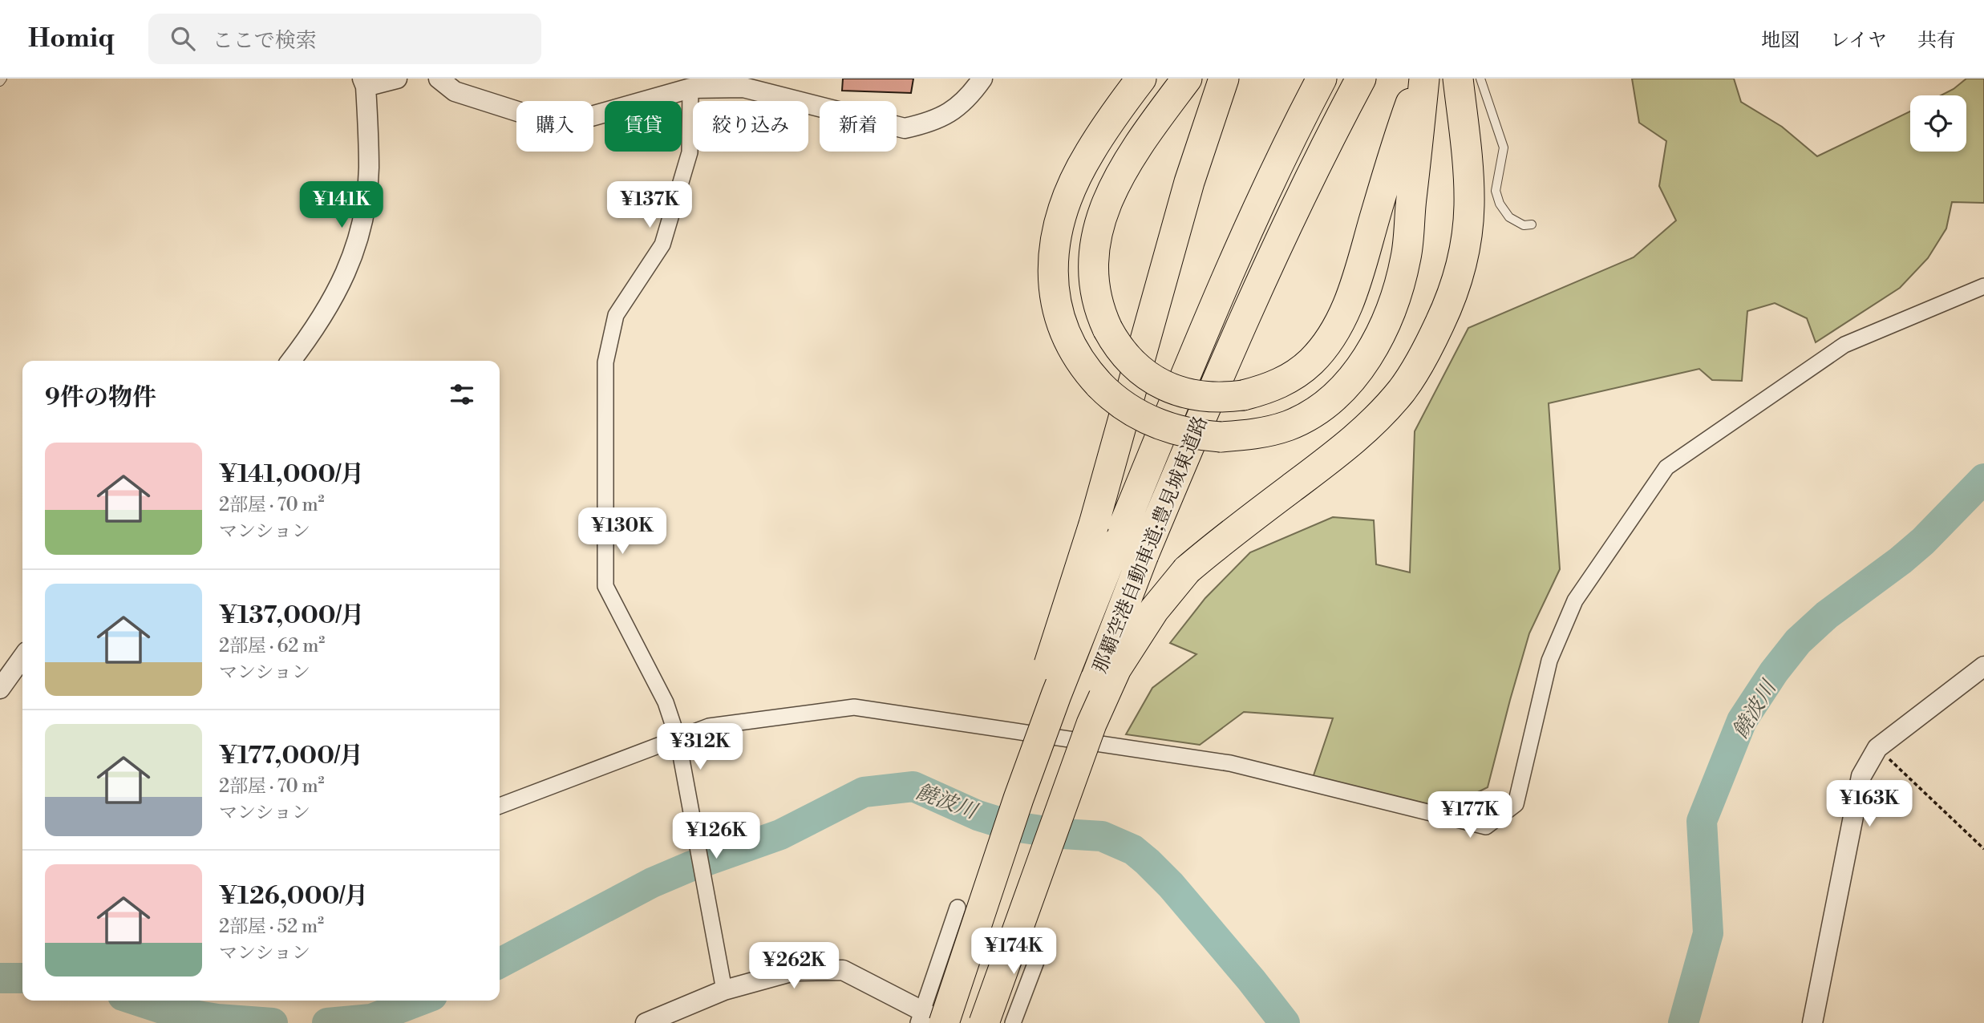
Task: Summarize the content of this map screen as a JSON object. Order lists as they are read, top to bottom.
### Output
{
  "streets": {
    "highway": ["那覇空港自動車道;豊見城東道路"]
  },
  "water": ["饒波川"],
  "page": {
    "header": "Homiq",
    "search": "ここで検索",
    "nav": ["地図", "レイヤ", "共有"],
    "chip": [
      "購入",
      "賃貸",
      "絞り込み",
      "新着"
    ],
    "price": [
      "¥141K",
      "¥137K",
      "¥130K",
      "¥312K",
      "¥163K",
      "¥177K",
      "¥126K",
      "¥174K",
      "¥262K"
    ],
    "heading": "9件の物件",
    "list": [
      {
        "name": "¥141,000/月",
        "note": "2部屋 · 70 m² · マンション"
      },
      {
        "name": "¥137,000/月",
        "note": "2部屋 · 62 m² · マンション"
      },
      {
        "name": "¥177,000/月",
        "note": "2部屋 · 70 m² · マンション"
      },
      {
        "name": "¥126,000/月",
        "note": "2部屋 · 52 m² · マンション"
      }
    ]
  }
}
